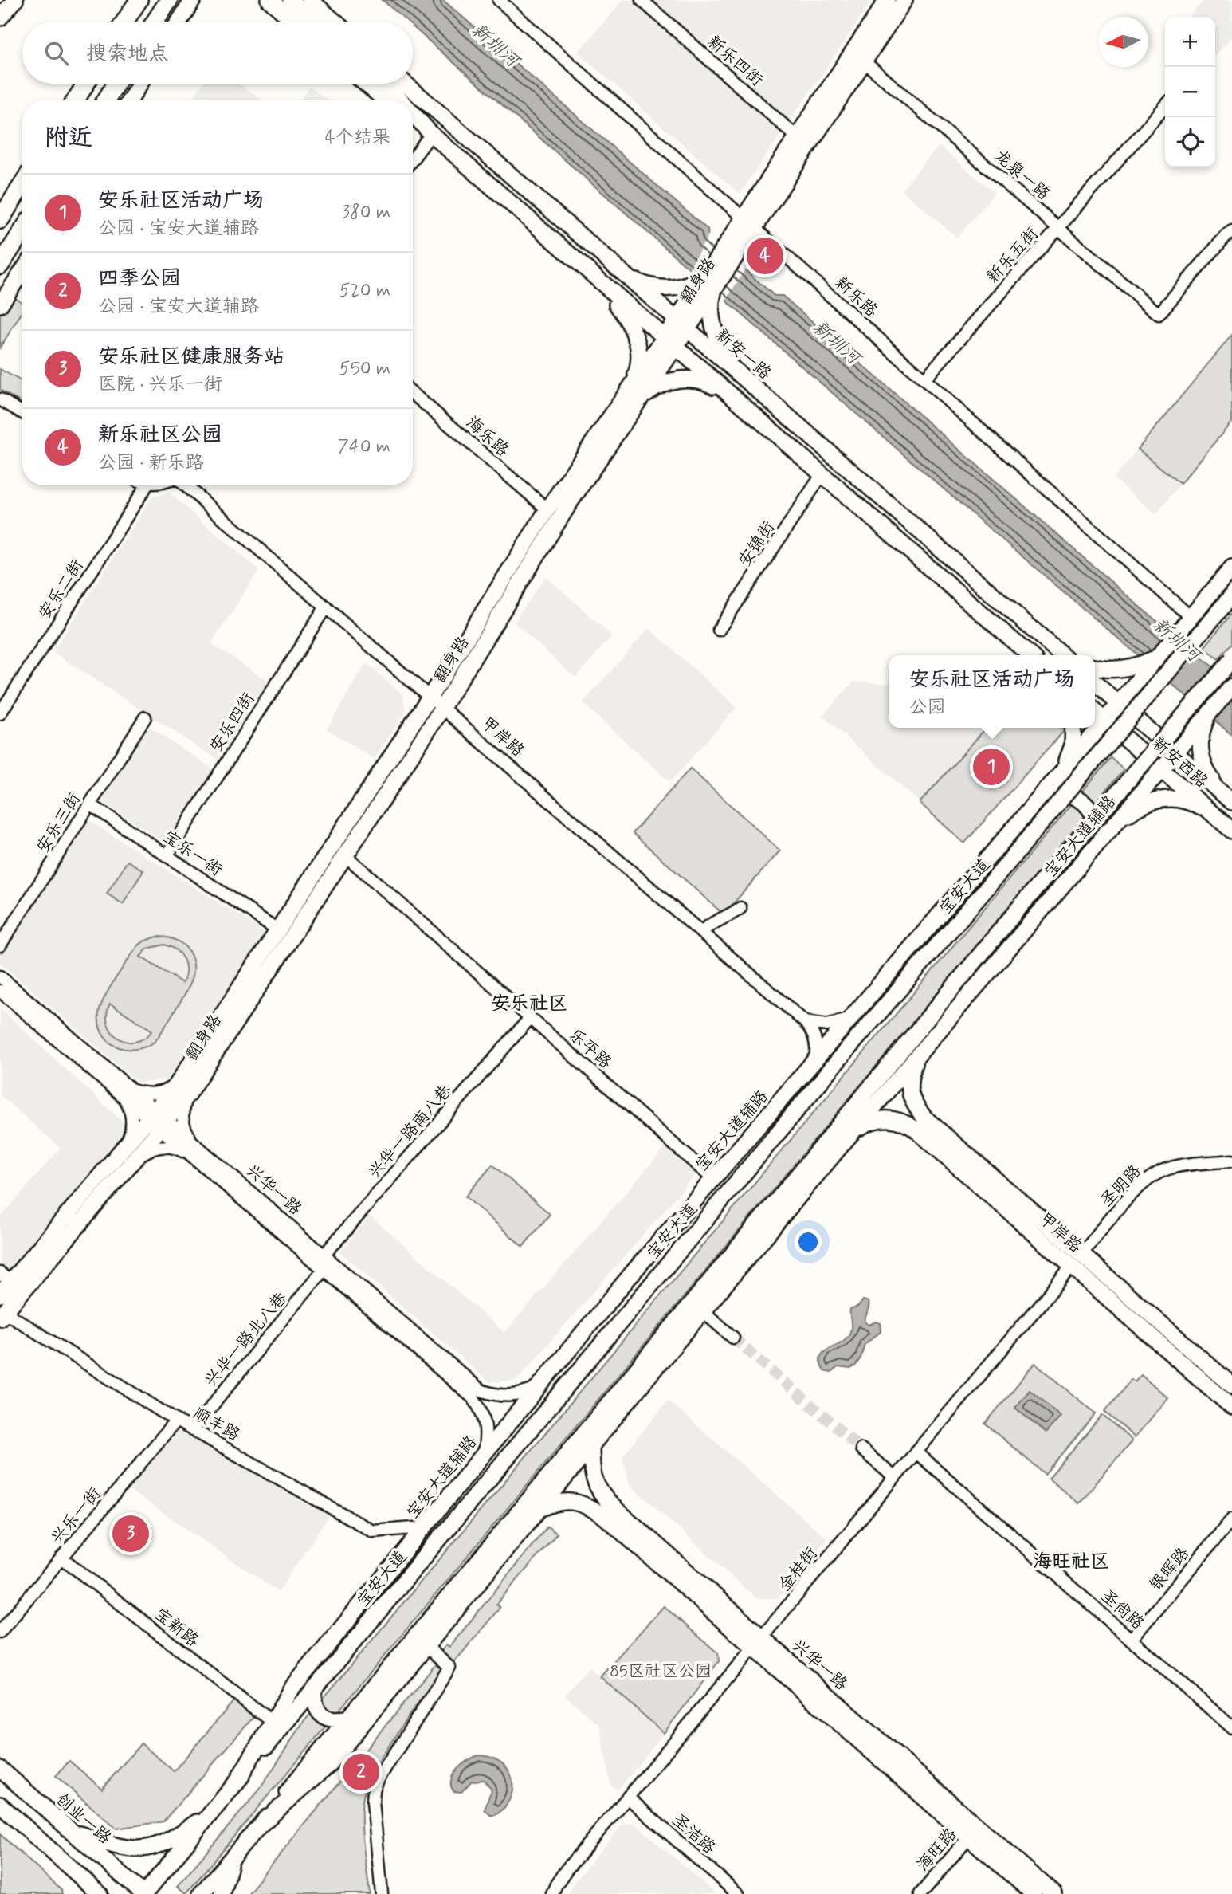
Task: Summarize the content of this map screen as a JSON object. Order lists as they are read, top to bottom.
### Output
{
  "streets": {
    "main road": [
      "翻身路",
      "新安一路",
      "甲岸路",
      "新安西路",
      "宝安大道辅路",
      "宝安大道",
      "兴华一路",
      "创业一路"
    ],
    "street": [
      "新乐四街",
      "龙泉一路",
      "新乐五街",
      "新乐路",
      "海乐路",
      "安锦街",
      "安乐二街",
      "安乐四街",
      "安乐三街",
      "宝乐一街",
      "乐平路",
      "兴华一路南八巷",
      "圣明路",
      "兴华一路北八巷",
      "顺丰路",
      "兴乐一街",
      "金桂街",
      "银晖路",
      "圣尚路",
      "宝新路",
      "圣洁路",
      "海旺路"
    ]
  },
  "crossings": [
    ["新乐四街", "翻身路"],
    ["龙泉一路", "新乐五街"],
    ["龙泉一路", "翻身路"],
    ["新乐五街", "新乐路"],
    ["翻身路", "新乐路"],
    ["翻身路", "新安一路"],
    ["翻身路", "海乐路"],
    ["翻身路", "甲岸路"],
    ["翻身路", "宝乐一街"],
    ["翻身路", "乐平路"],
    ["翻身路", "兴华一路"],
    ["翻身路", "顺丰路"],
    ["安乐四街", "甲岸路"],
    ["安乐四街", "宝乐一街"],
    ["甲岸路", "宝安大道辅路"],
    ["甲岸路", "圣明路"],
    ["甲岸路", "金桂街"],
    ["新安西路", "宝安大道辅路"],
    ["安乐三街", "宝乐一街"],
    ["宝安大道辅路", "宝安大道"],
    ["宝安大道辅路", "乐平路"],
    ["宝安大道辅路", "兴华一路"],
    ["宝安大道辅路", "顺丰路"],
    ["宝安大道辅路", "宝新路"],
    ["宝安大道", "创业一路"],
    ["乐平路", "兴华一路南八巷"],
    ["兴华一路南八巷", "兴华一路"],
    ["圣明路", "金桂街"],
    ["兴华一路", "兴华一路北八巷"],
    ["兴华一路", "金桂街"],
    ["兴华一路", "海旺路"],
    ["兴华一路北八巷", "顺丰路"],
    ["顺丰路", "兴乐一街"],
    ["兴乐一街", "宝新路"],
    ["金桂街", "圣尚路"],
    ["金桂街", "圣洁路"],
    ["银晖路", "圣尚路"]
  ],
  "districts": ["安乐社区", "海旺社区"],
  "water": ["新圳河"],
  "parks": ["85区社区公园"],
  "north": "left",
  "page": {
    "map_buttons": ["+", "−"],
    "search": "搜索地点",
    "heading": ["附近", "4个结果"],
    "list": [
      {
        "mark": "1",
        "name": "安乐社区活动广场",
        "note": "公园 · 宝安大道辅路",
        "value": "380 m"
      },
      {
        "mark": "2",
        "name": "四季公园",
        "note": "公园 · 宝安大道辅路",
        "value": "520 m"
      },
      {
        "mark": "3",
        "name": "安乐社区健康服务站",
        "note": "医院 · 兴乐一街",
        "value": "550 m"
      },
      {
        "mark": "4",
        "name": "新乐社区公园",
        "note": "公园 · 新乐路",
        "value": "740 m"
      }
    ],
    "pins": [
      "4",
      "1",
      "3",
      "2"
    ],
    "popup": ["安乐社区活动广场", "公园"]
  }
}
